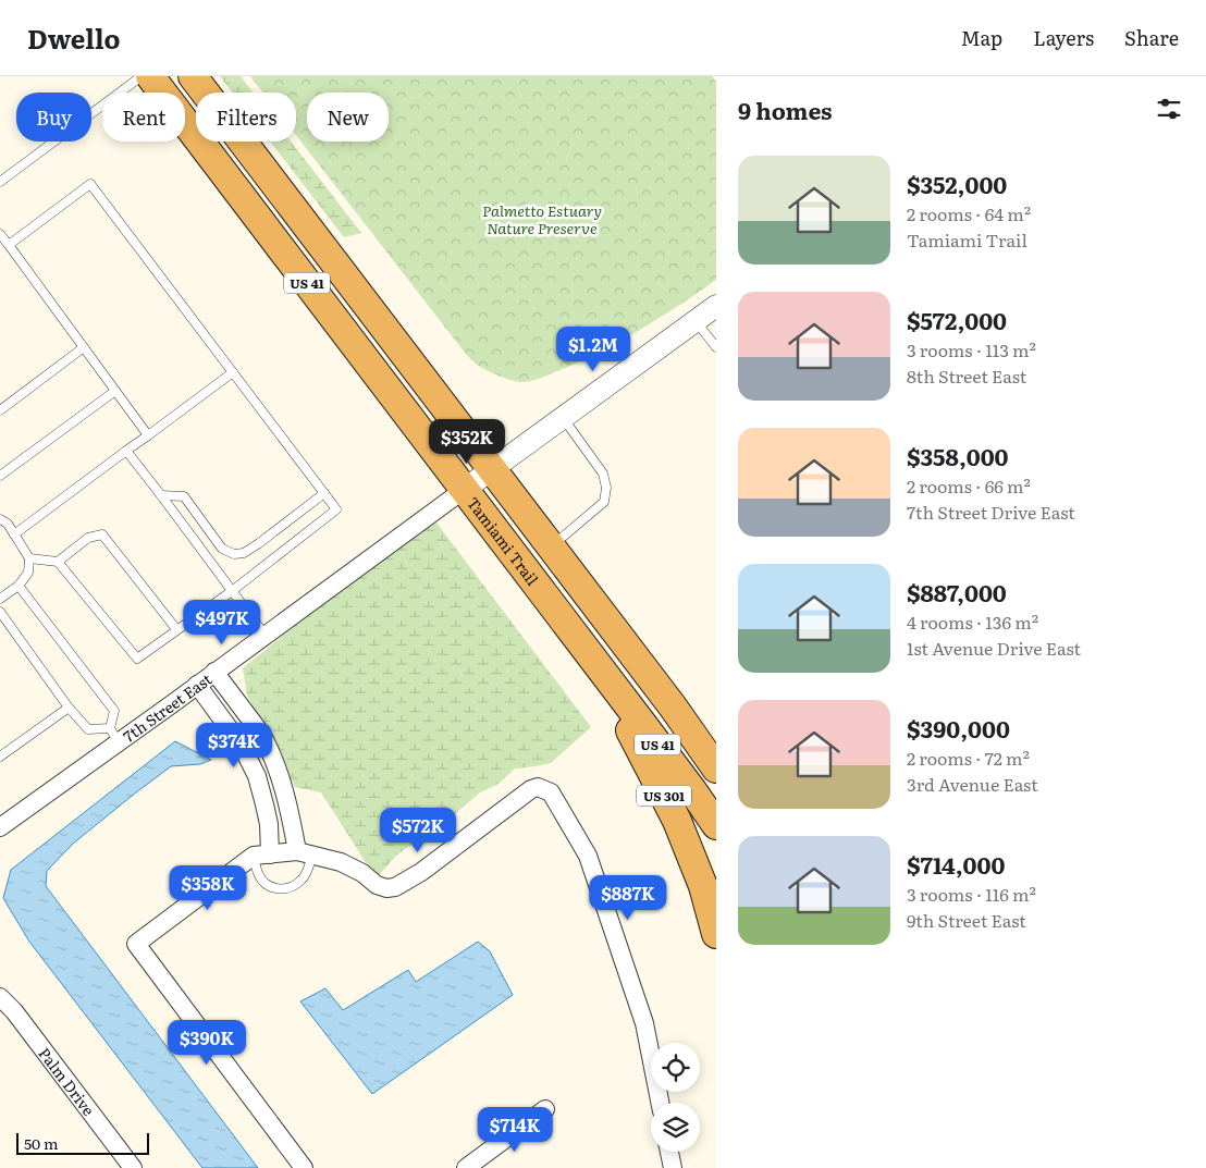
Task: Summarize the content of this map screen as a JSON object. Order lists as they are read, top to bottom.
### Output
{
  "streets": {
    "highway": ["US 41", "Tamiami Trail", "US 301"],
    "street": ["7th Street East", "Palm Drive"]
  },
  "crossings": [
    ["Tamiami Trail", "7th Street East"],
    ["Tamiami Trail", "US 301"]
  ],
  "parks": ["Palmetto Estuary Nature Preserve"],
  "scale_bar": "50 m",
  "page": {
    "header": "Dwello",
    "nav": ["Map", "Layers", "Share"],
    "heading": "9 homes",
    "chip": [
      "Buy",
      "Rent",
      "Filters",
      "New"
    ],
    "list": [
      {
        "name": "$352,000",
        "note": "2 rooms · 64 m² · Tamiami Trail"
      },
      {
        "name": "$572,000",
        "note": "3 rooms · 113 m² · 8th Street East"
      },
      {
        "name": "$358,000",
        "note": "2 rooms · 66 m² · 7th Street Drive East"
      },
      {
        "name": "$887,000",
        "note": "4 rooms · 136 m² · 1st Avenue Drive East"
      },
      {
        "name": "$390,000",
        "note": "2 rooms · 72 m² · 3rd Avenue East"
      },
      {
        "name": "$714,000",
        "note": "3 rooms · 116 m² · 9th Street East"
      }
    ],
    "price": [
      "$1.2M",
      "$352K",
      "$497K",
      "$374K",
      "$572K",
      "$358K",
      "$887K",
      "$390K",
      "$714K"
    ],
    "scale": "50 m"
  }
}
